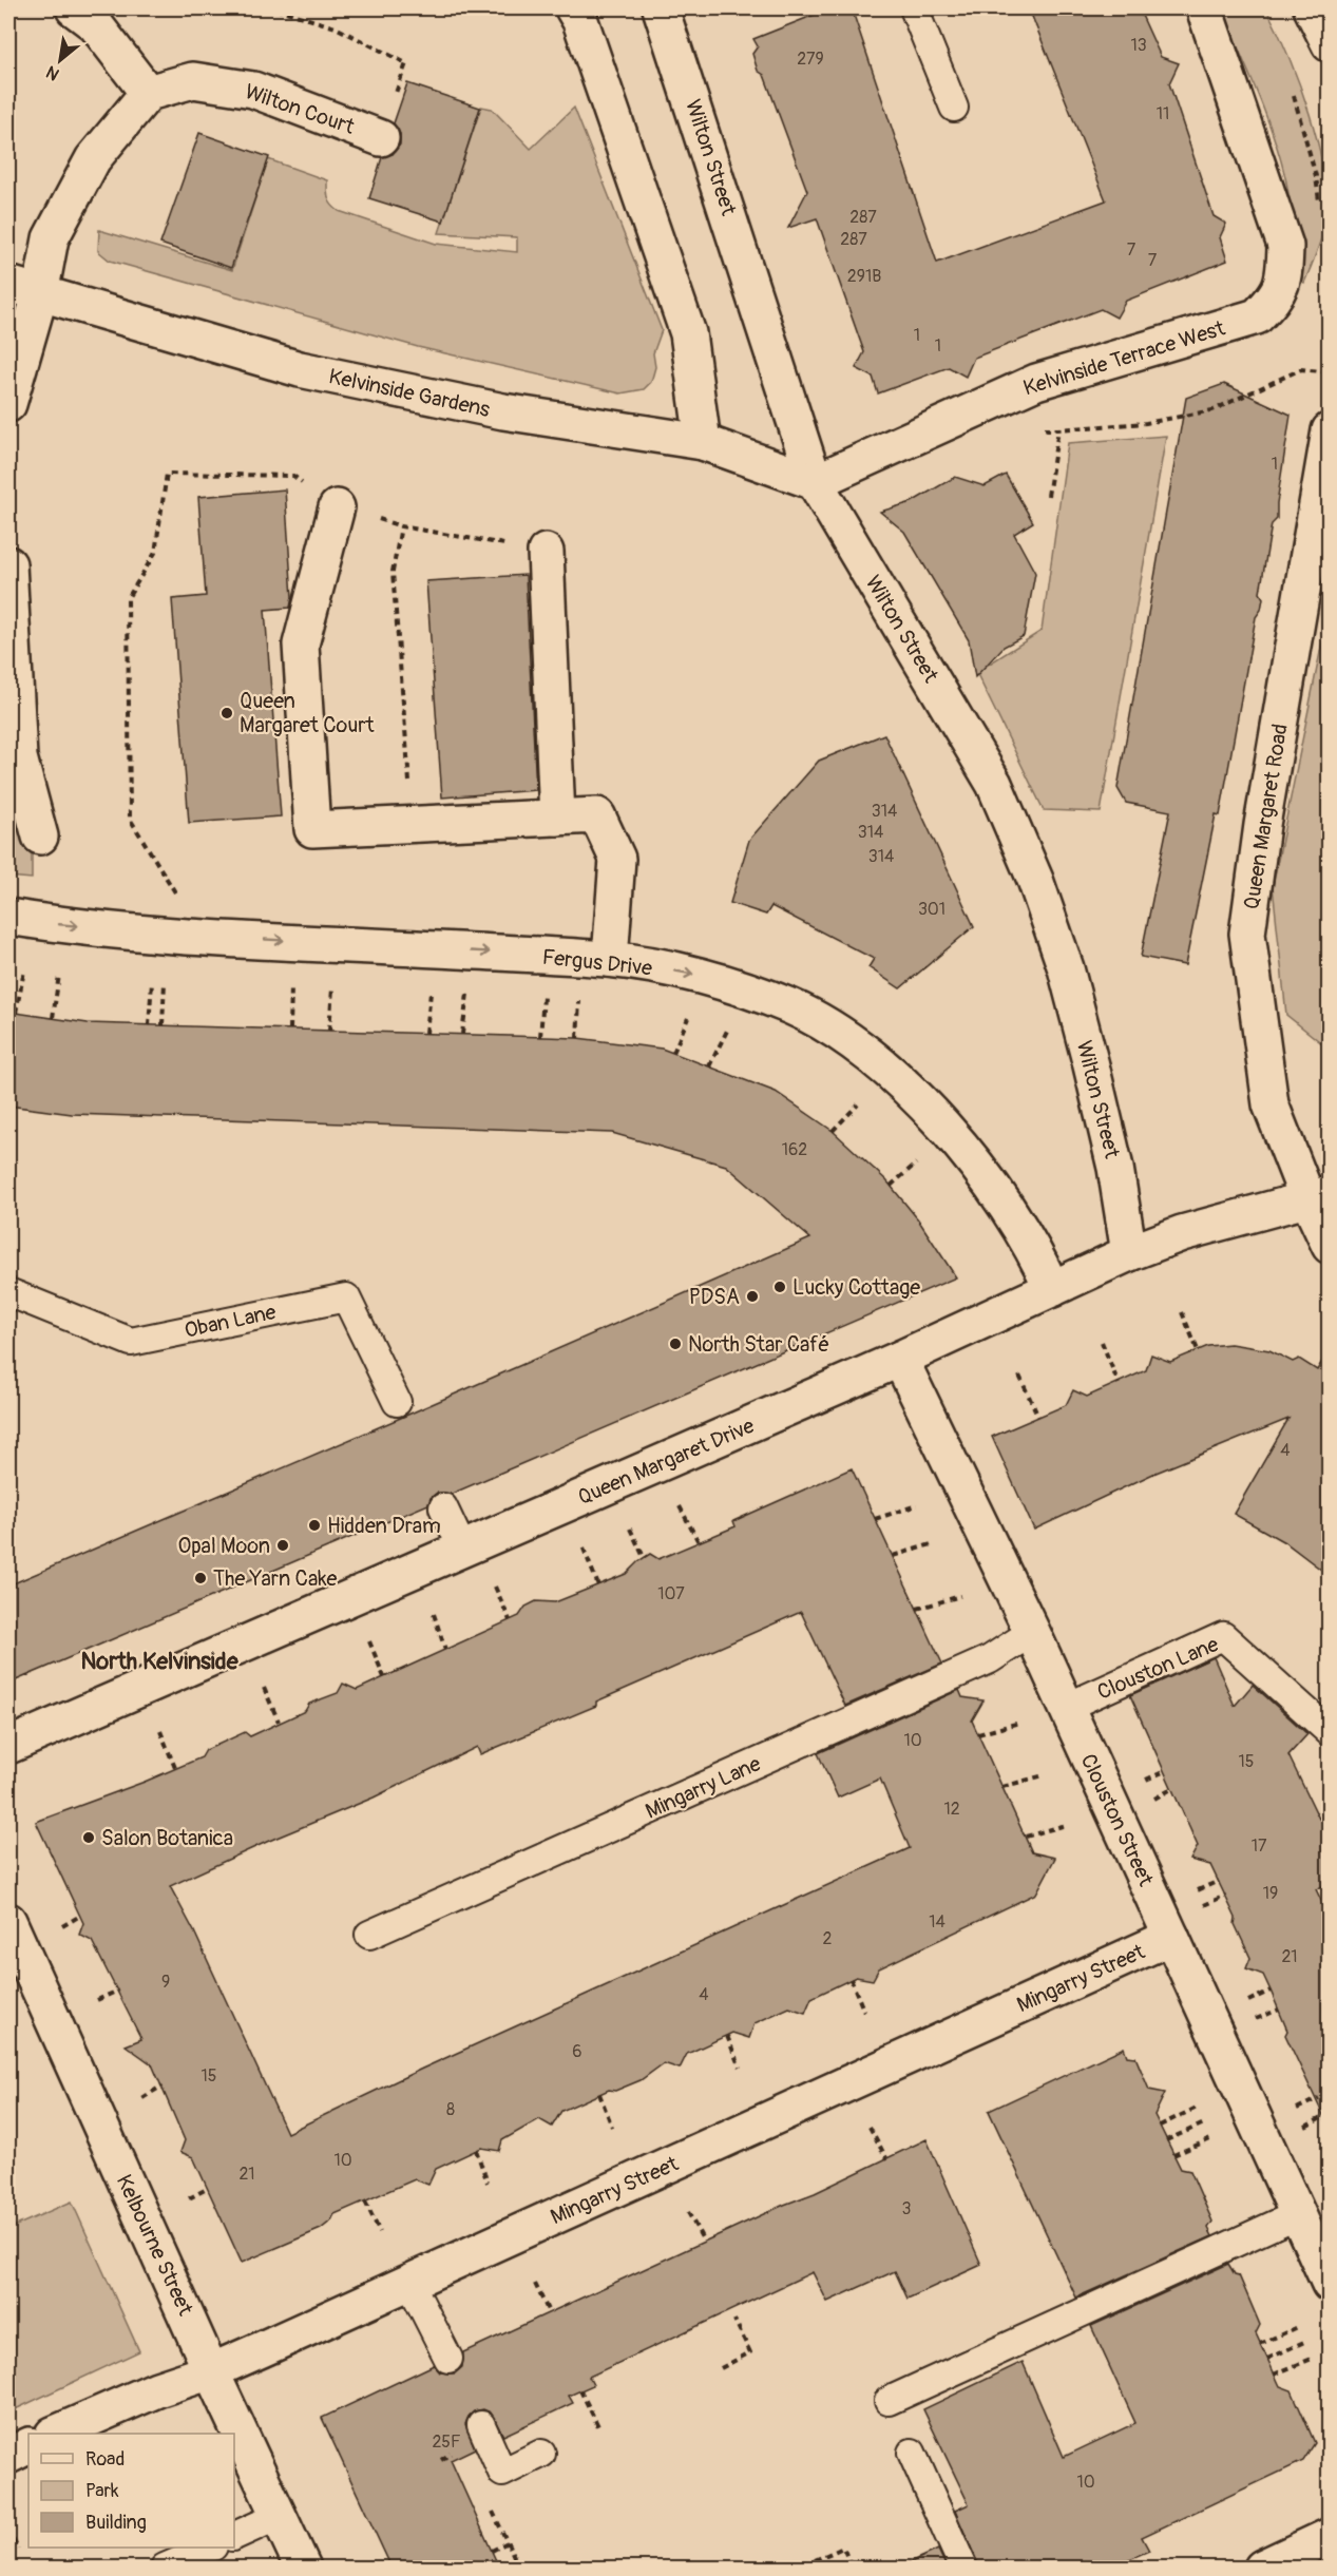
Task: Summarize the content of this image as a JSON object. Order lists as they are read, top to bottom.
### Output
{
  "streets": {
    "street": [
      "Wilton Court",
      "Wilton Street",
      "Kelvinside Terrace West",
      "Kelvinside Gardens",
      "Queen Margaret Road",
      "Fergus Drive",
      "Queen Margaret Drive",
      "Clouston Street",
      "Mingarry Street",
      "Kelbourne Street"
    ],
    "lane": ["Oban Lane", "Clouston Lane", "Mingarry Lane"]
  },
  "crossings": [
    ["Wilton Street", "Kelvinside Terrace West"],
    ["Wilton Street", "Kelvinside Gardens"],
    ["Wilton Street", "Queen Margaret Drive"],
    ["Kelvinside Terrace West", "Kelvinside Gardens"],
    ["Queen Margaret Road", "Queen Margaret Drive"],
    ["Fergus Drive", "Queen Margaret Drive"],
    ["Queen Margaret Drive", "Clouston Street"],
    ["Clouston Lane", "Clouston Street"],
    ["Mingarry Lane", "Clouston Street"],
    ["Clouston Street", "Mingarry Street"],
    ["Mingarry Street", "Kelbourne Street"]
  ],
  "one_way": ["Fergus Drive"],
  "districts": ["North Kelvinside"],
  "places": [
    "Queen Margaret Court",
    "Lucky Cottage",
    "PDSA",
    "North Star Café",
    "Hidden Dram",
    "Opal Moon",
    "The Yarn Cake",
    "Salon Botanica"
  ],
  "house_numbers": [
    "13",
    "279",
    "11",
    "287",
    "287",
    "7",
    "7",
    "291B",
    "1",
    "1",
    "1",
    "314",
    "314",
    "314",
    "301",
    "162",
    "4",
    "107",
    "10",
    "15",
    "12",
    "17",
    "19",
    "14",
    "2",
    "21",
    "9",
    "4",
    "6",
    "15",
    "8",
    "10",
    "21",
    "3",
    "25F",
    "10"
  ],
  "legend": ["Road", "Park", "Building"],
  "north": "bottom left"
}
